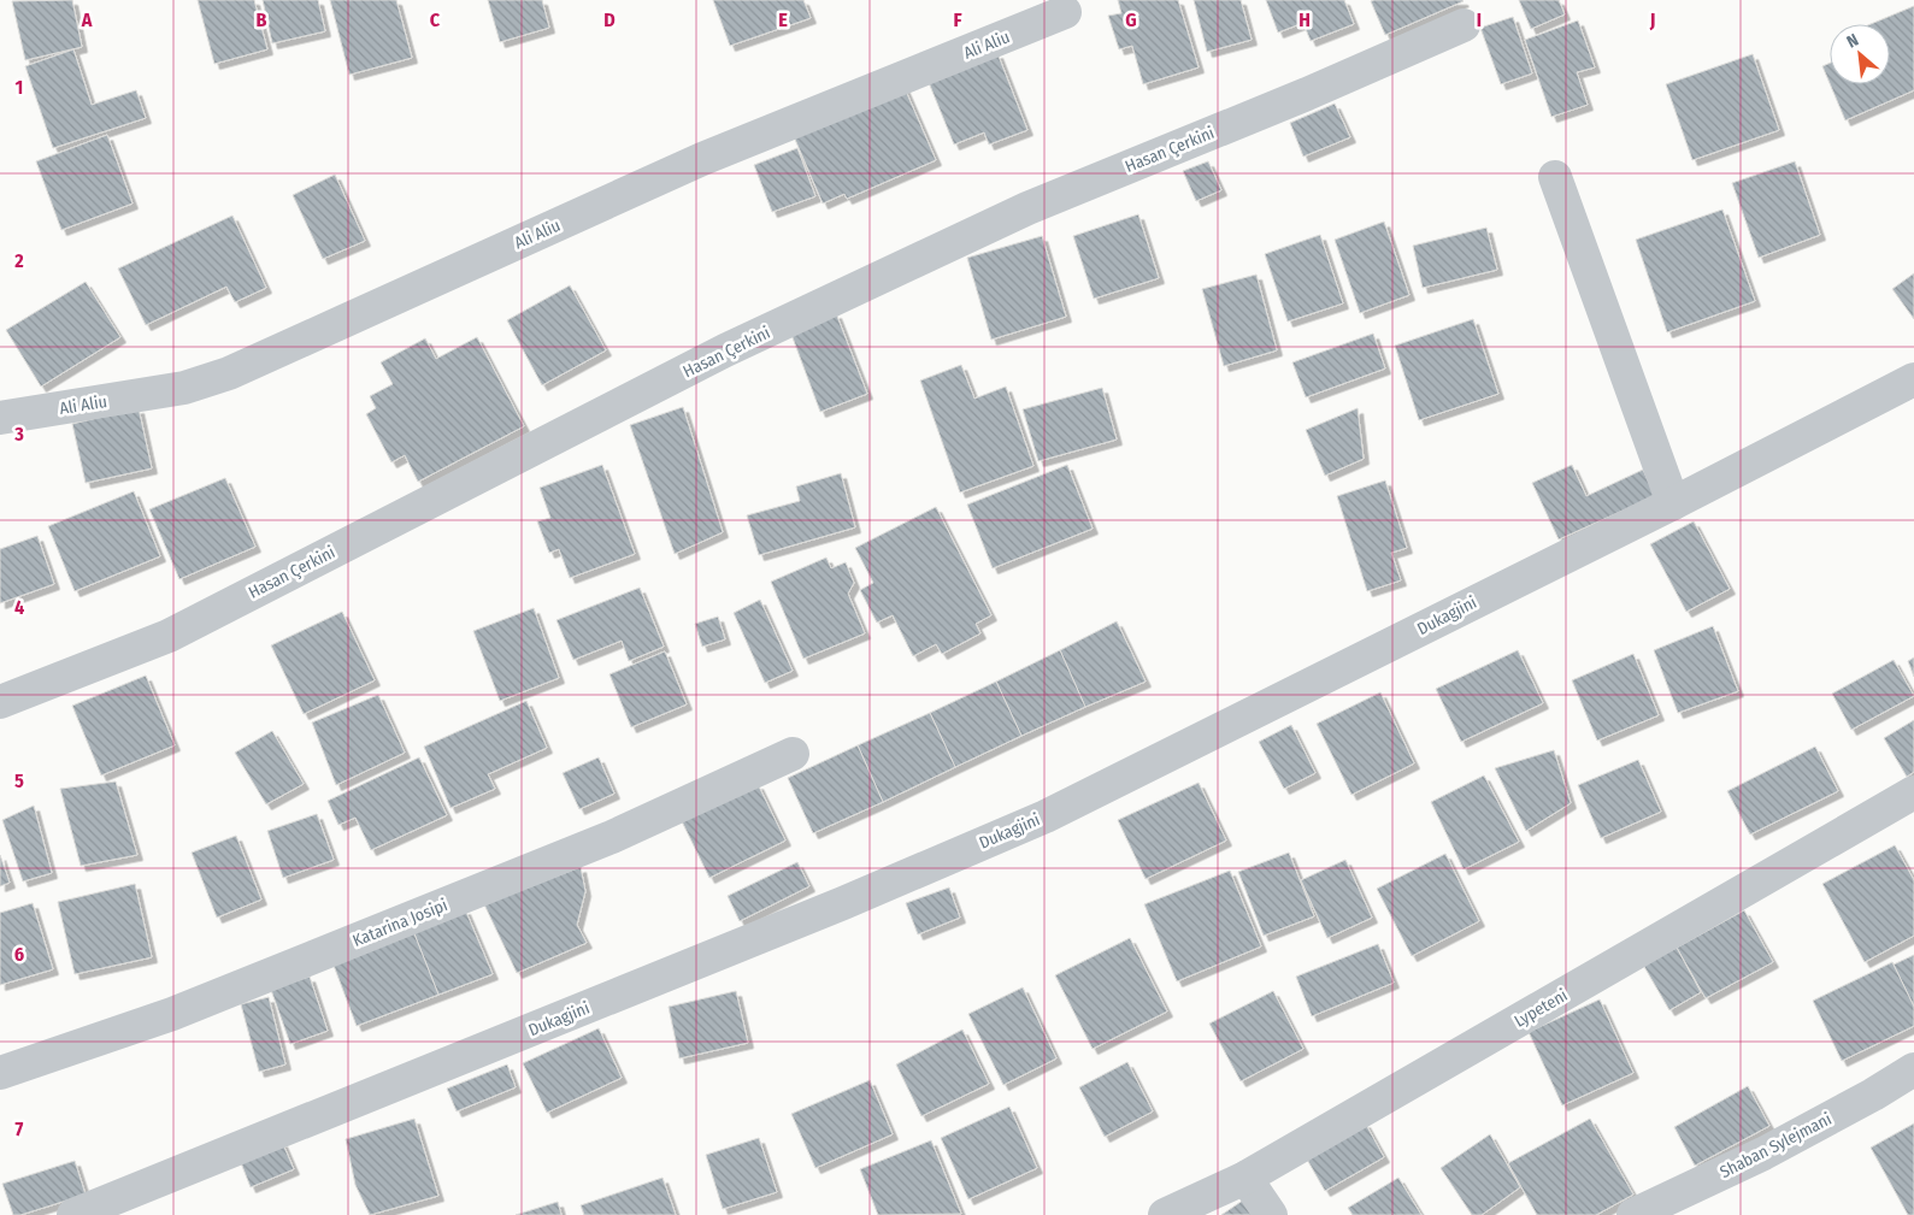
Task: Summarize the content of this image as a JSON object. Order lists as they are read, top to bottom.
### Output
{
  "streets": {
    "street": [
      "Ali Aliu",
      "Hasan Çerkini",
      "Dukagjini",
      "Katarina Josipi",
      "Lypeteni",
      "Shaban Sylejmani"
    ]
  },
  "north": "top left",
  "grid": {
    "columns": [
      "A",
      "B",
      "C",
      "D",
      "E",
      "F",
      "G",
      "H",
      "I",
      "J"
    ],
    "rows": [
      "1",
      "2",
      "3",
      "4",
      "5",
      "6",
      "7"
    ]
  }
}
